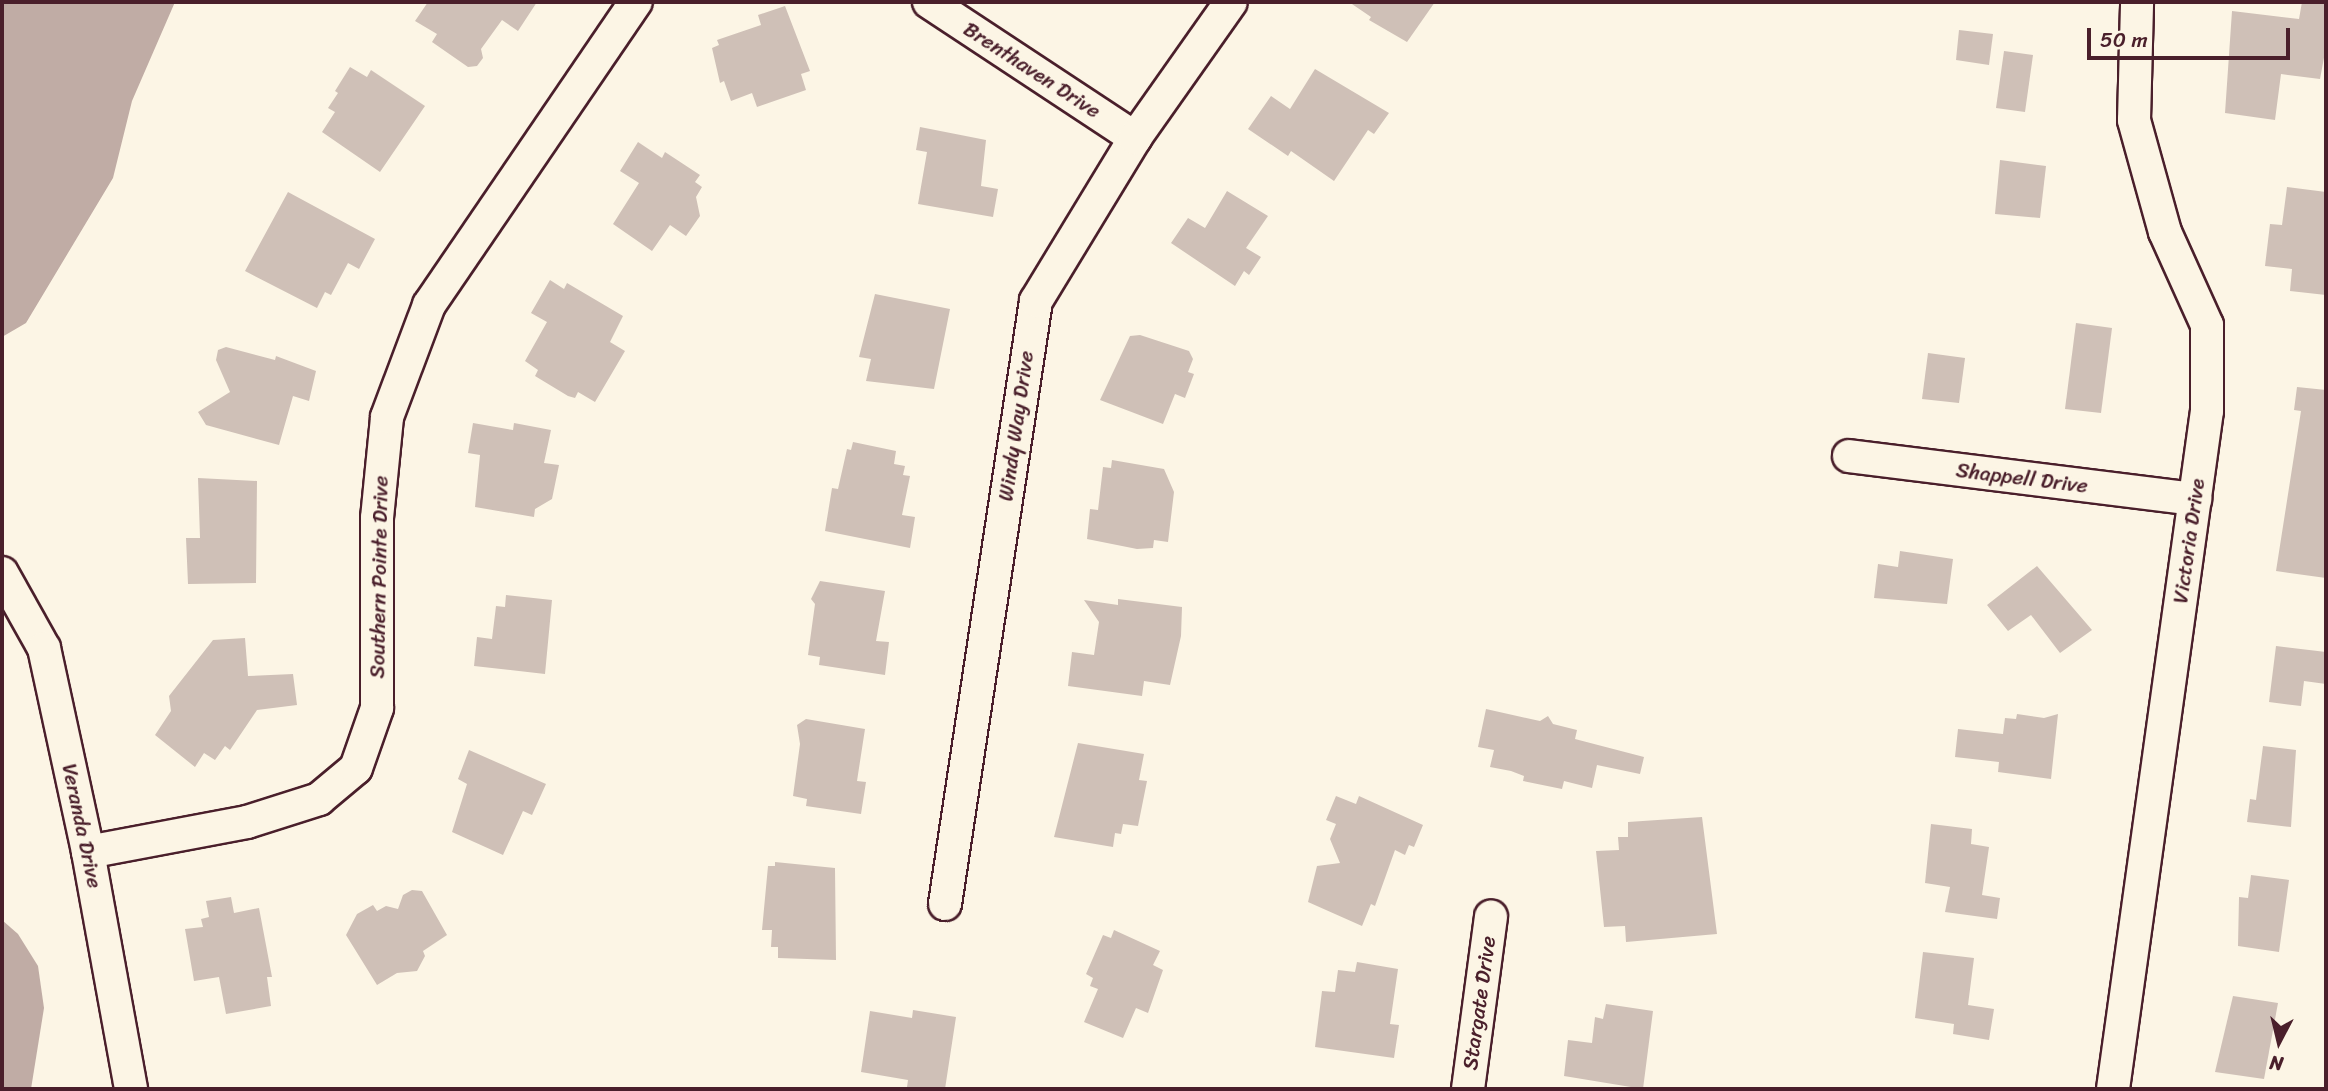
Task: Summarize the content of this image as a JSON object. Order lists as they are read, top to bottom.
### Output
{
  "streets": {
    "street": [
      "Brenthaven Drive",
      "Windy Way Drive",
      "Shappell Drive",
      "Victoria Drive",
      "Southern Pointe Drive",
      "Veranda Drive",
      "Stargate Drive"
    ]
  },
  "crossings": [
    ["Brenthaven Drive", "Windy Way Drive"],
    ["Shappell Drive", "Victoria Drive"],
    ["Southern Pointe Drive", "Veranda Drive"]
  ],
  "scale_bar": "50 m",
  "north": "bottom"
}
